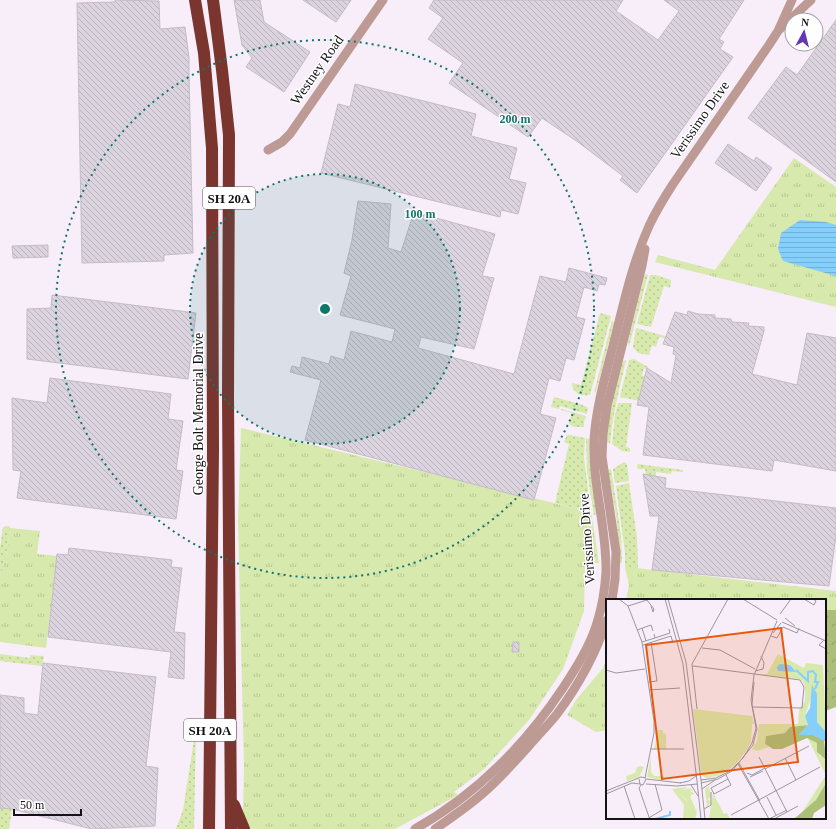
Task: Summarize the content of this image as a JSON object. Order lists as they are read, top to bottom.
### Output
{
  "streets": {
    "highway": ["SH 20A", "George Bolt Memorial Drive"],
    "street": ["Westney Road", "Verissimo Drive"]
  },
  "scale_bar": "50 m",
  "north": "top",
  "rings": ["200 m", "100 m"]
}
